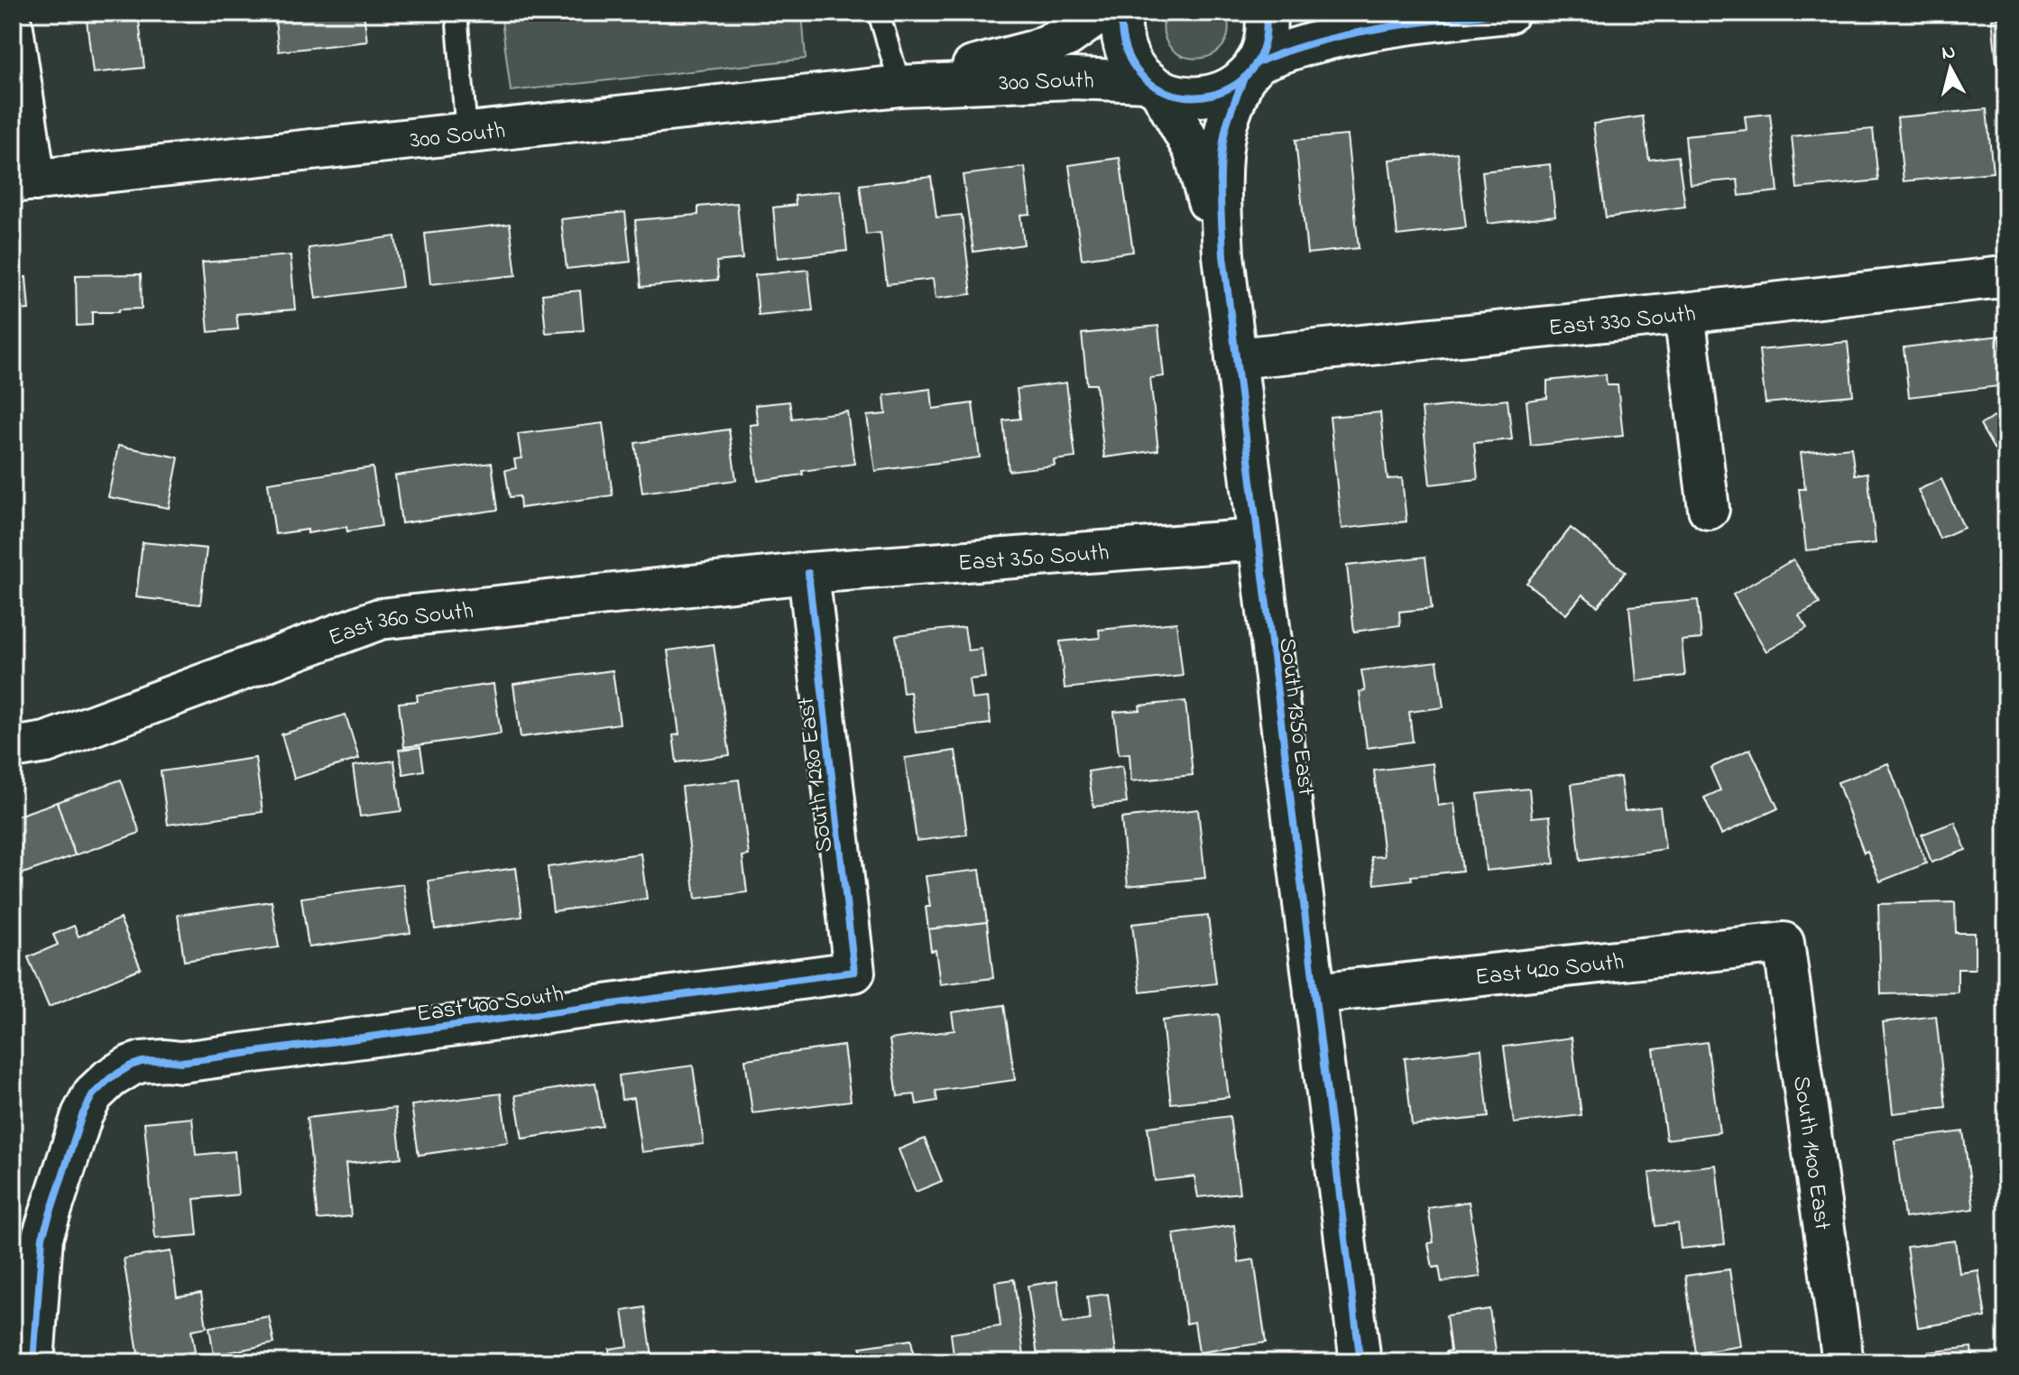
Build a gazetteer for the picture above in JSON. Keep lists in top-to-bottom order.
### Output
{
  "streets": {
    "street": [
      "300 South",
      "East 330 South",
      "East 350 South",
      "East 360 South",
      "South 1350 East",
      "South 1280 East",
      "East 420 South",
      "East 400 South",
      "South 1400 East"
    ]
  },
  "crossings": [
    ["300 South", "South 1350 East"],
    ["East 330 South", "South 1350 East"],
    ["East 350 South", "East 360 South"],
    ["East 350 South", "South 1350 East"],
    ["East 350 South", "South 1280 East"],
    ["East 360 South", "South 1280 East"],
    ["South 1350 East", "East 420 South"],
    ["South 1280 East", "East 400 South"],
    ["East 420 South", "South 1400 East"]
  ],
  "north": "top"
}
